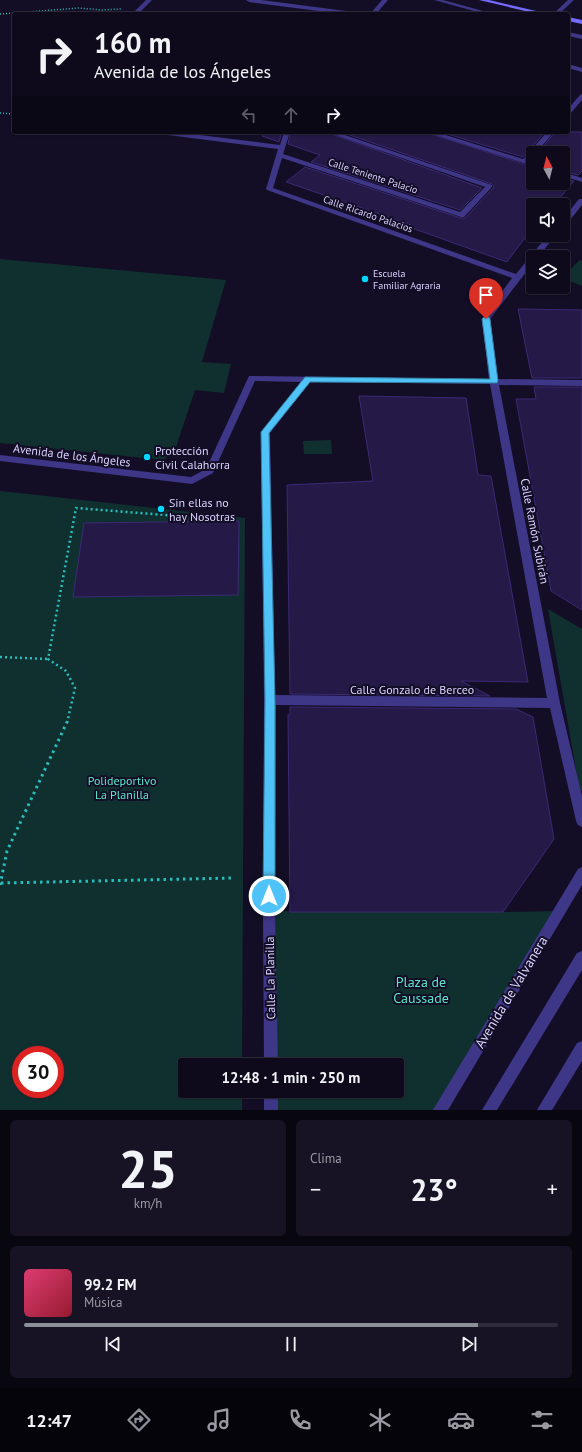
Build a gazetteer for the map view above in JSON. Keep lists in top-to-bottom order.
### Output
{
  "streets": {
    "street": [
      "Calle Teniente Palacio",
      "Calle Ricardo Palacios",
      "Avenida de los Ángeles",
      "Calle Ramón Subirán",
      "Calle Gonzalo de Berceo",
      "Calle La Planilla",
      "Avenida de Valvanera"
    ]
  },
  "crossings": [
    ["Calle Teniente Palacio", "Calle Ricardo Palacios"],
    ["Calle Ricardo Palacios", "Calle Ramón Subirán"],
    ["Avenida de los Ángeles", "Calle Ramón Subirán"],
    ["Avenida de los Ángeles", "Calle La Planilla"],
    ["Calle Ramón Subirán", "Calle Gonzalo de Berceo"],
    ["Calle Gonzalo de Berceo", "Calle La Planilla"]
  ],
  "parks": ["Polideportivo La Planilla", "Plaza de Caussade"],
  "places": ["Escuela Familiar Agraria", "Protección Civil Calahorra", "Sin ellas no hay Nosotras"],
  "north": "top",
  "page": {
    "turn": ["160 m", "Avenida de los Ángeles"],
    "limit": "30",
    "trip": "12:48 · 1 min · 250 m",
    "tile": [
      ["25", "km/h"],
      "Clima"
    ],
    "heat": ["−", "23°", "+"],
    "song": ["99.2 FM", "Música"],
    "tabs": "12:47"
  }
}
